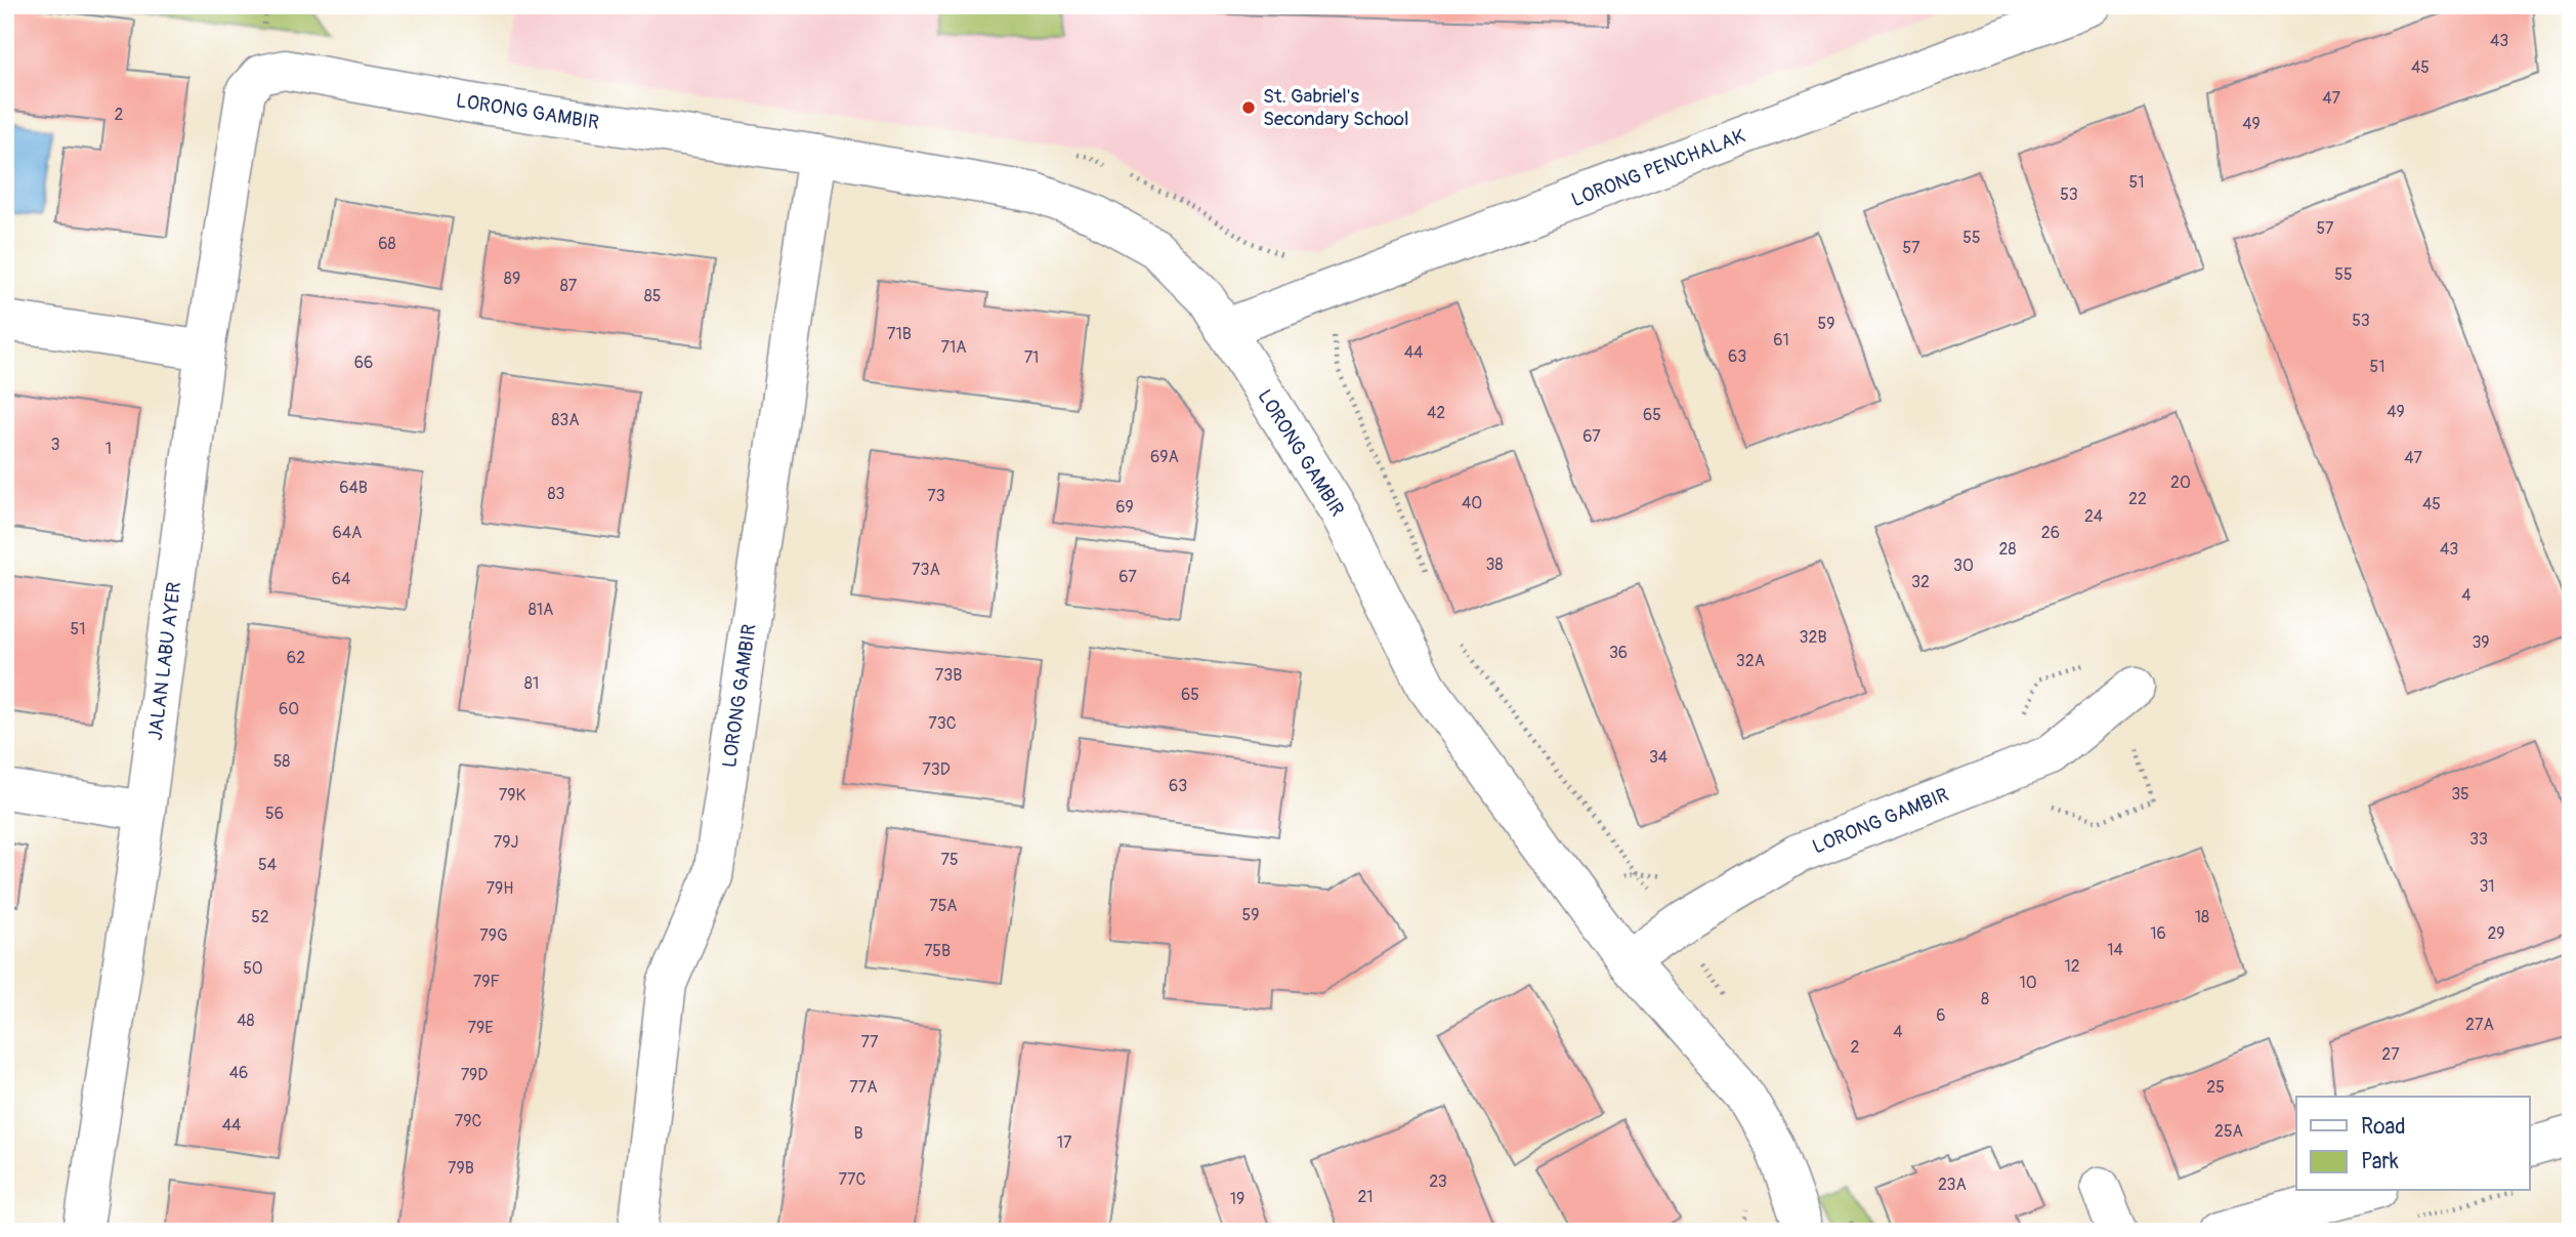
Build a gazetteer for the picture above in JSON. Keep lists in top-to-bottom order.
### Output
{
  "streets": {
    "street": ["LORONG GAMBIR", "LORONG PENCHALAK", "JALAN LABU AYER"]
  },
  "crossings": [
    ["LORONG GAMBIR", "LORONG PENCHALAK"],
    ["LORONG GAMBIR", "JALAN LABU AYER"]
  ],
  "places": ["St. Gabriel's Secondary School"],
  "house_numbers": [
    "43",
    "45",
    "47",
    "2",
    "49",
    "51",
    "53",
    "57",
    "55",
    "68",
    "57",
    "55",
    "89",
    "87",
    "85",
    "53",
    "59",
    "71B",
    "61",
    "71A",
    "44",
    "63",
    "71",
    "66",
    "51",
    "49",
    "42",
    "65",
    "83A",
    "67",
    "3",
    "1",
    "69A",
    "47",
    "20",
    "64B",
    "83",
    "73",
    "22",
    "40",
    "45",
    "69",
    "24",
    "64A",
    "26",
    "28",
    "43",
    "38",
    "30",
    "73A",
    "67",
    "64",
    "32",
    "4",
    "81A",
    "51",
    "32B",
    "39",
    "36",
    "62",
    "32A",
    "73B",
    "81",
    "65",
    "60",
    "73C",
    "34",
    "58",
    "73D",
    "63",
    "35",
    "79K",
    "56",
    "33",
    "79J",
    "75",
    "54",
    "31",
    "79H",
    "75A",
    "59",
    "52",
    "18",
    "16",
    "29",
    "79G",
    "14",
    "75B",
    "12",
    "50",
    "79F",
    "10",
    "8",
    "6",
    "48",
    "27A",
    "79E",
    "4",
    "77",
    "2",
    "27",
    "46",
    "79D",
    "77A",
    "25",
    "79C",
    "44",
    "25A",
    "B",
    "17",
    "79B",
    "77C",
    "23",
    "23A",
    "21",
    "19"
  ],
  "legend": ["Road", "Park"]
}
